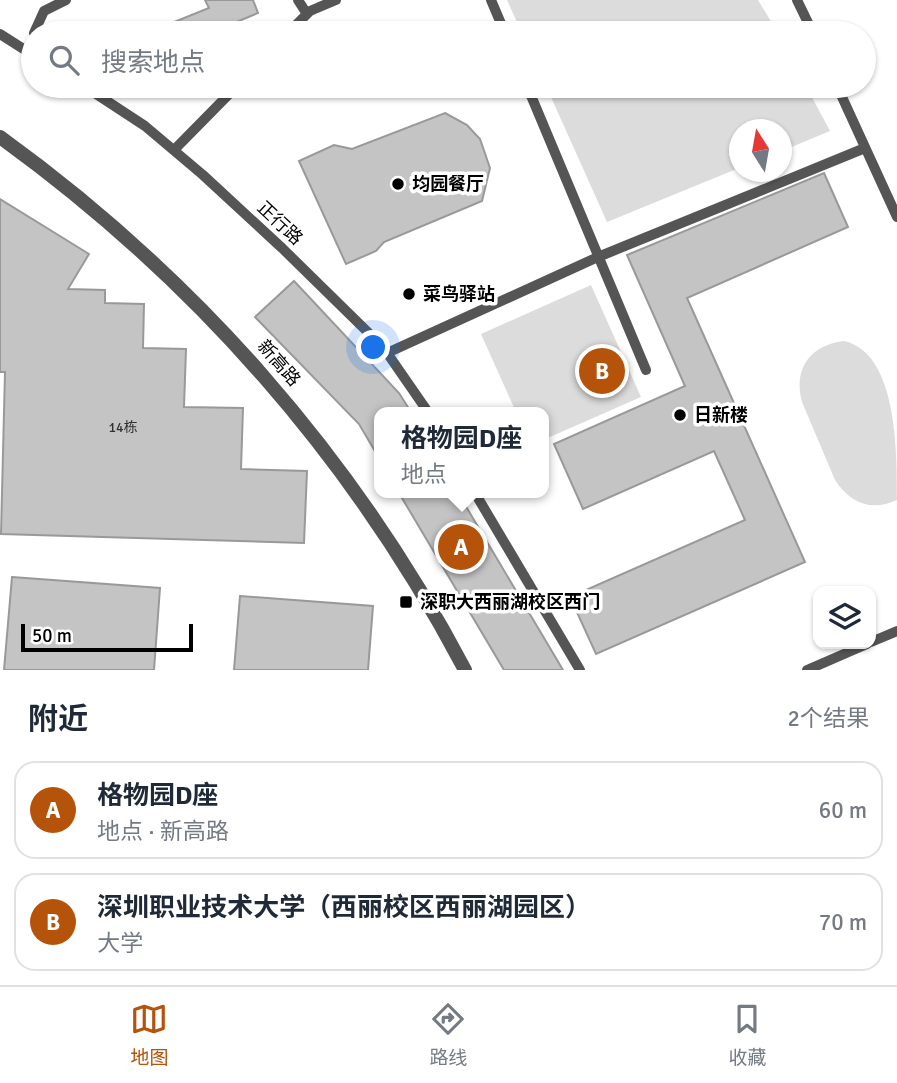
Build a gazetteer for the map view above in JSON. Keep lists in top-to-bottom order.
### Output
{
  "streets": {
    "street": ["新高路"],
    "lane": ["正行路"]
  },
  "places": {
    "other": ["均园餐厅", "菜鸟驿站", "日新楼"],
    "transit": ["深职大西丽湖校区西门"]
  },
  "house_numbers": ["14栋"],
  "scale_bar": "50 m",
  "north": "top",
  "page": {
    "search": "搜索地点",
    "pins": ["B", "A"],
    "popup": ["格物园D座", "地点"],
    "scale": "50 m",
    "heading": ["附近", "2个结果"],
    "list": [
      {
        "mark": "A",
        "name": "格物园D座",
        "note": "地点 · 新高路",
        "value": "60 m"
      },
      {
        "mark": "B",
        "name": "深圳职业技术大学（西丽校区西丽湖园区）",
        "note": "大学",
        "value": "70 m"
      }
    ],
    "nav": ["地图", "路线", "收藏"]
  }
}
